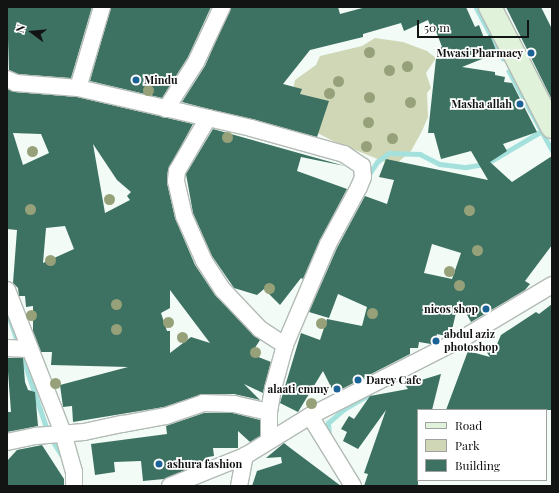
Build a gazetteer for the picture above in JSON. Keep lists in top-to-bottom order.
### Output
{
  "places": [
    "Mwasi Pharmacy",
    "Mindu",
    "Masha allah",
    "nicos shop",
    "abdul aziz photoshop",
    "Darey Cafe",
    "alaati emmy",
    "ashura fashion"
  ],
  "legend": ["Road", "Park", "Building"],
  "scale_bar": "50 m",
  "north": "left"
}
